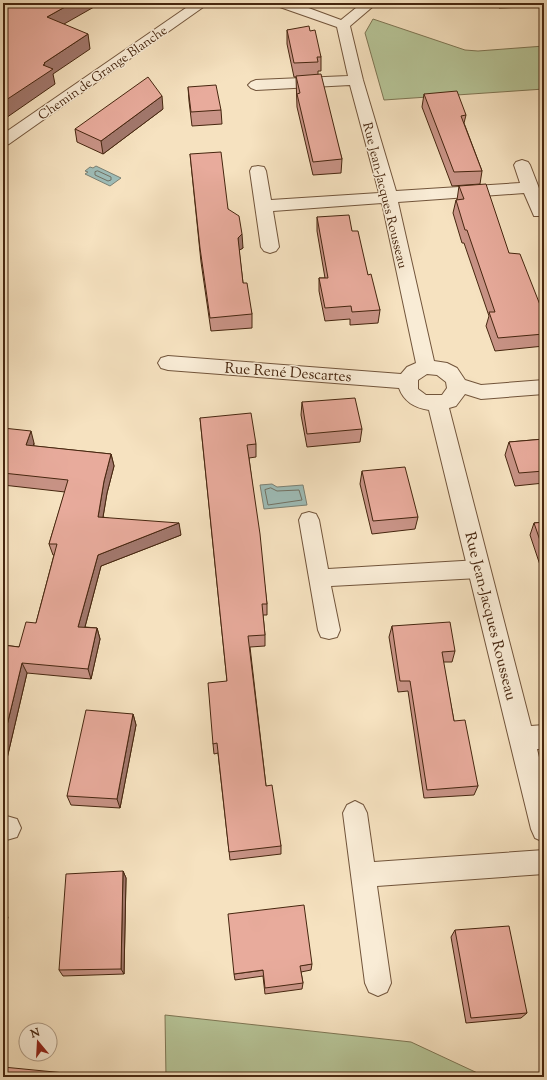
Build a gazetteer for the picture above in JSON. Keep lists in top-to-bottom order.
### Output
{
  "streets": {
    "street": ["Chemin de Grange Blanche", "Rue Jean-Jacques Rousseau", "Rue René Descartes"]
  },
  "crossings": [
    ["Rue Jean-Jacques Rousseau", "Rue René Descartes"]
  ],
  "north": "top"
}
